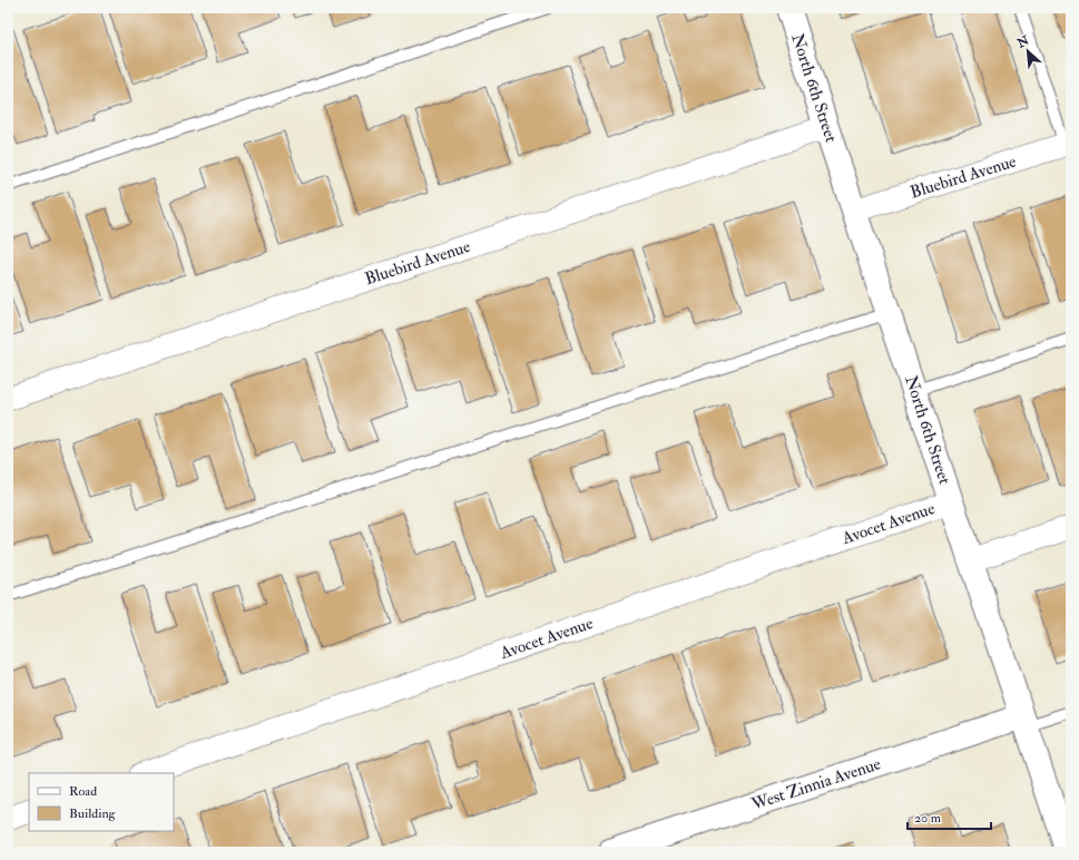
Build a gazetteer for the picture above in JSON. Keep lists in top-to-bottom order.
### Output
{
  "streets": {
    "street": [
      "North 6th Street",
      "Bluebird Avenue",
      "Avocet Avenue",
      "West Zinnia Avenue"
    ]
  },
  "crossings": [
    ["North 6th Street", "Bluebird Avenue"],
    ["North 6th Street", "Avocet Avenue"],
    ["North 6th Street", "West Zinnia Avenue"]
  ],
  "legend": ["Road", "Building"],
  "scale_bar": "20 m",
  "north": "top left"
}
